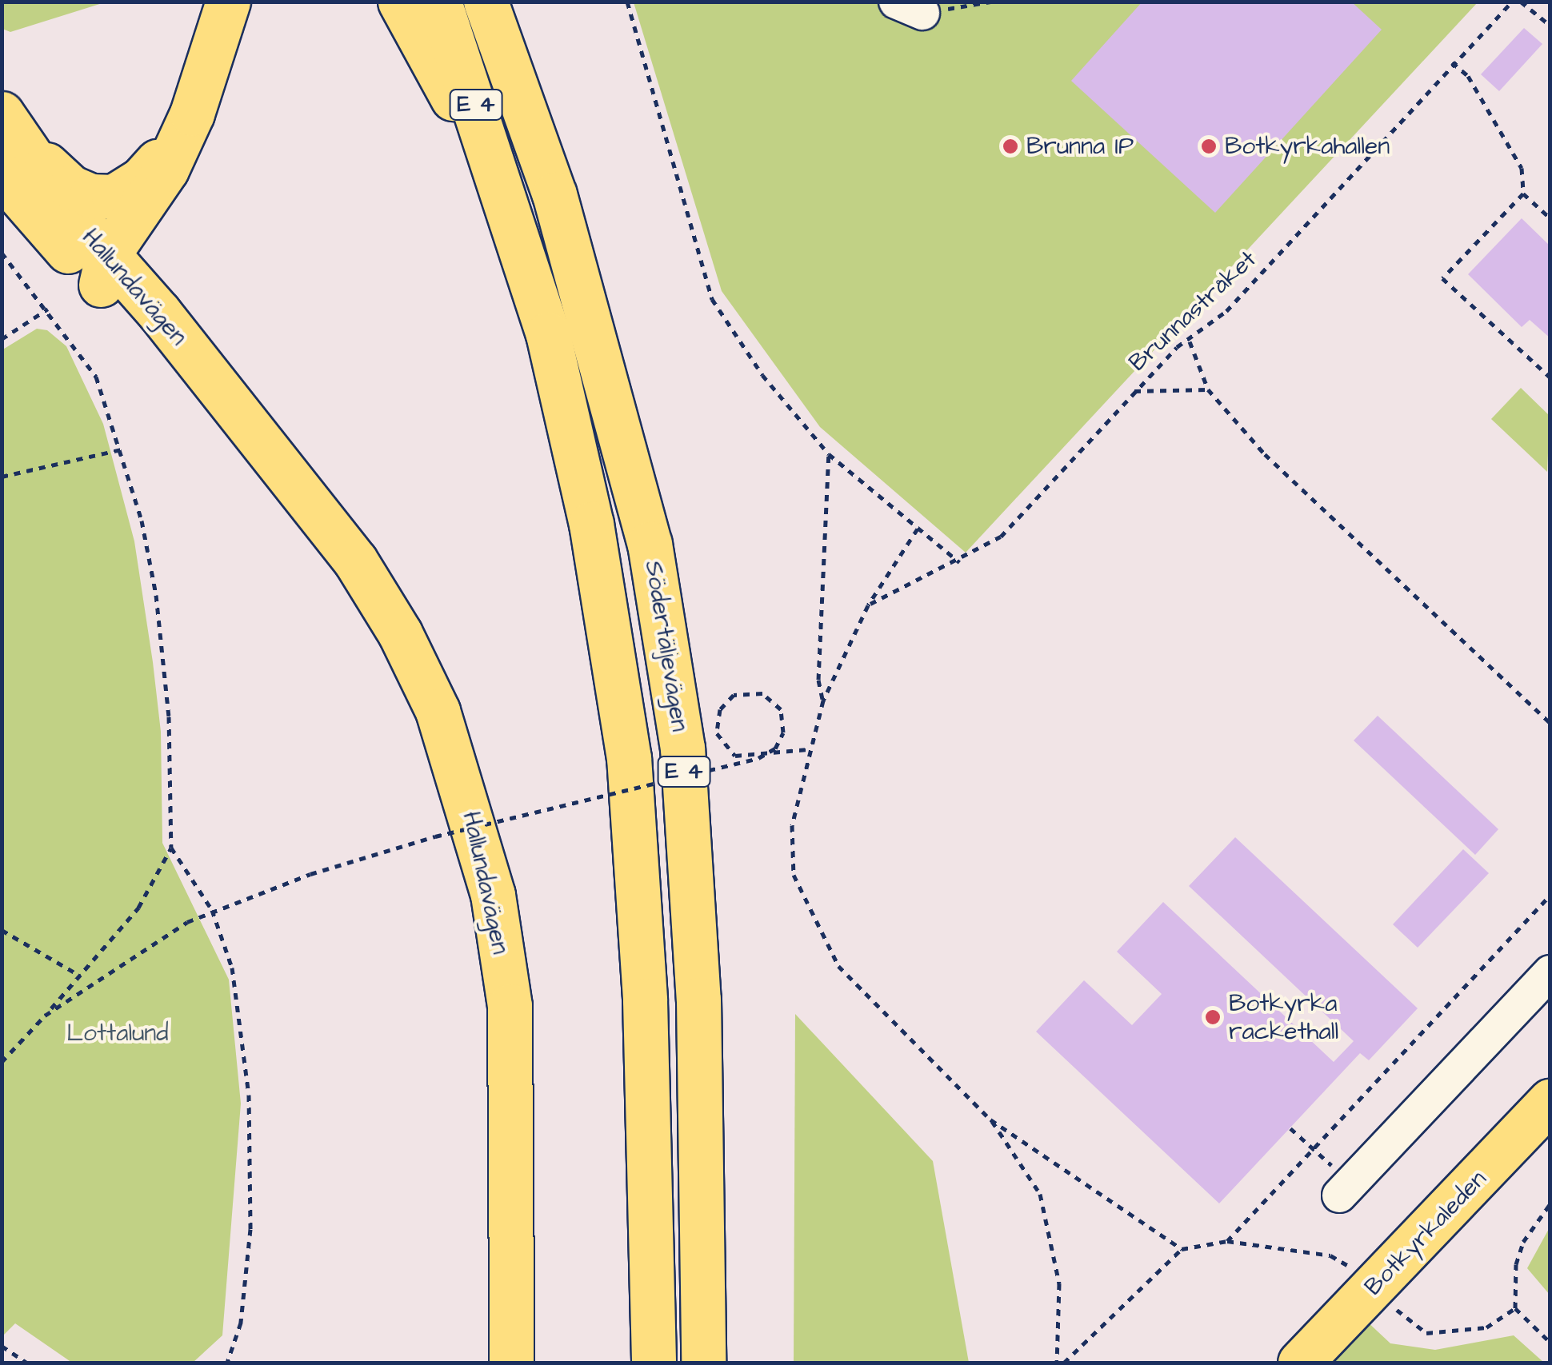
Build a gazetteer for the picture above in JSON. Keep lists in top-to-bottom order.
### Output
{
  "streets": {
    "main road": [
      "E 4",
      "Hallundavägen",
      "Södertäljevägen",
      "Botkyrkaleden"
    ],
    "path": ["Brunnastråket"]
  },
  "parks": ["Lottalund"],
  "places": ["Brunna IP", "Botkyrkahallen", "Botkyrka rackethall"]
}
